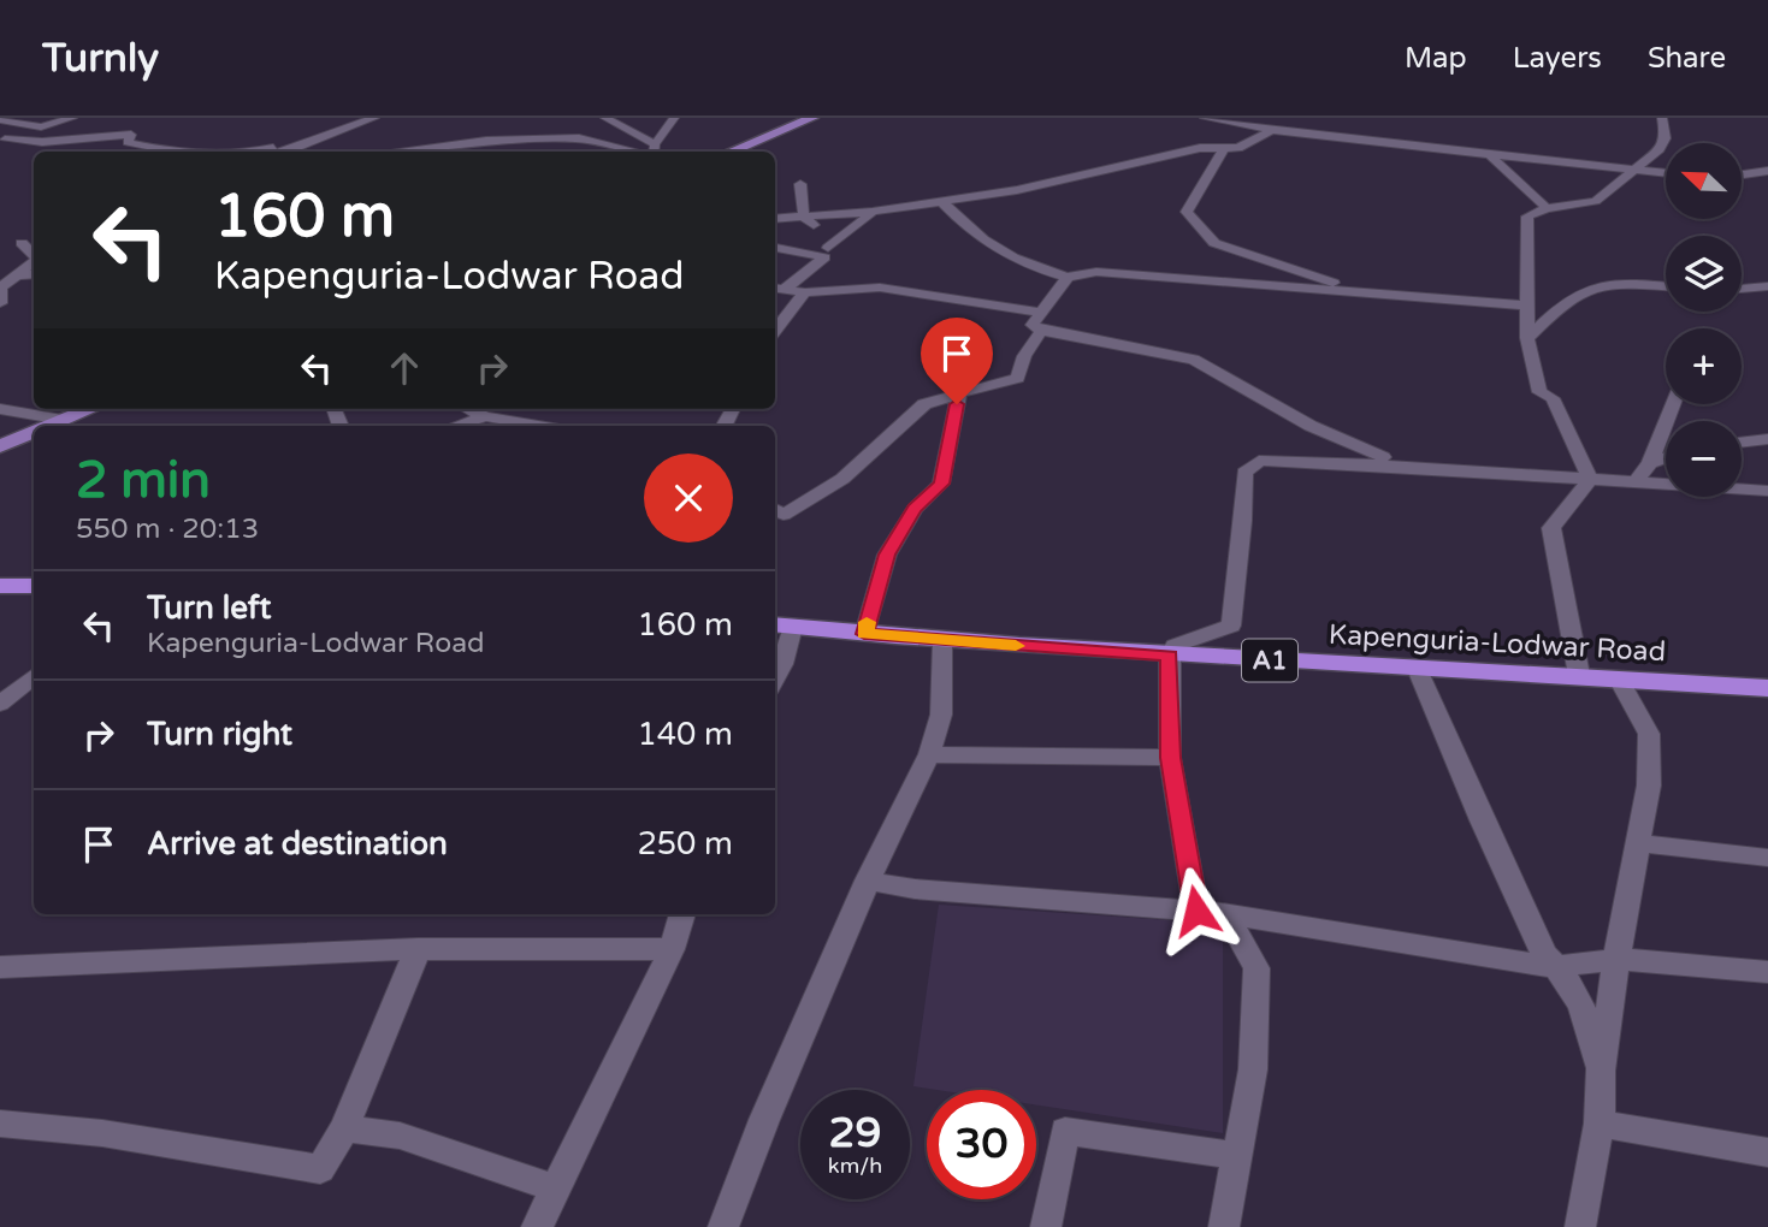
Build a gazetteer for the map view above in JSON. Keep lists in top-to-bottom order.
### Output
{
  "streets": {
    "highway": ["Kapenguria-Lodwar Road", "A1"]
  },
  "north": "top left",
  "page": {
    "header": "Turnly",
    "nav": ["Map", "Layers", "Share"],
    "map_buttons": ["+", "−"],
    "turn": ["160 m", "Kapenguria-Lodwar Road"],
    "heading": ["2 min", "550 m · 20:13"],
    "list": [
      {
        "name": "Turn left",
        "note": "Kapenguria-Lodwar Road",
        "value": "160 m"
      },
      {
        "name": "Turn right",
        "value": "140 m"
      },
      {
        "name": "Arrive at destination",
        "value": "250 m"
      }
    ],
    "speed": "29 km/h",
    "limit": "30"
  }
}
